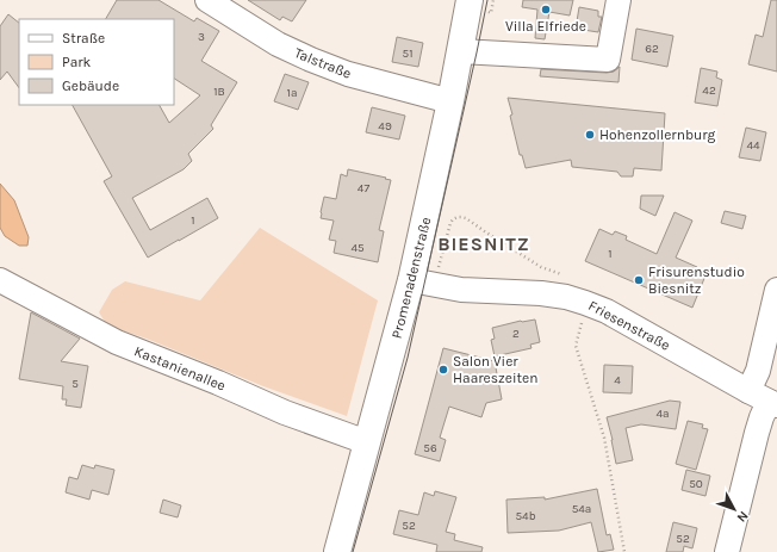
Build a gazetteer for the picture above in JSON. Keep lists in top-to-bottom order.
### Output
{
  "streets": {
    "main road": ["Promenadenstraße"],
    "street": ["Talstraße", "Friesenstraße", "Kastanienallee"]
  },
  "crossings": [
    ["Talstraße", "Promenadenstraße"],
    ["Promenadenstraße", "Friesenstraße"],
    ["Promenadenstraße", "Kastanienallee"]
  ],
  "districts": ["BIESNITZ"],
  "places": [
    "Villa Elfriede",
    "Hohenzollernburg",
    "Frisurenstudio Biesnitz",
    "Salon Vier Haareszeiten"
  ],
  "house_numbers": [
    "3",
    "62",
    "51",
    "42",
    "1B",
    "1a",
    "49",
    "44",
    "47",
    "1",
    "45",
    "1",
    "2",
    "4",
    "5",
    "4a",
    "56",
    "50",
    "54a",
    "54b",
    "52",
    "52"
  ],
  "legend": ["Straße", "Park", "Gebäude"],
  "north": "bottom right"
}
